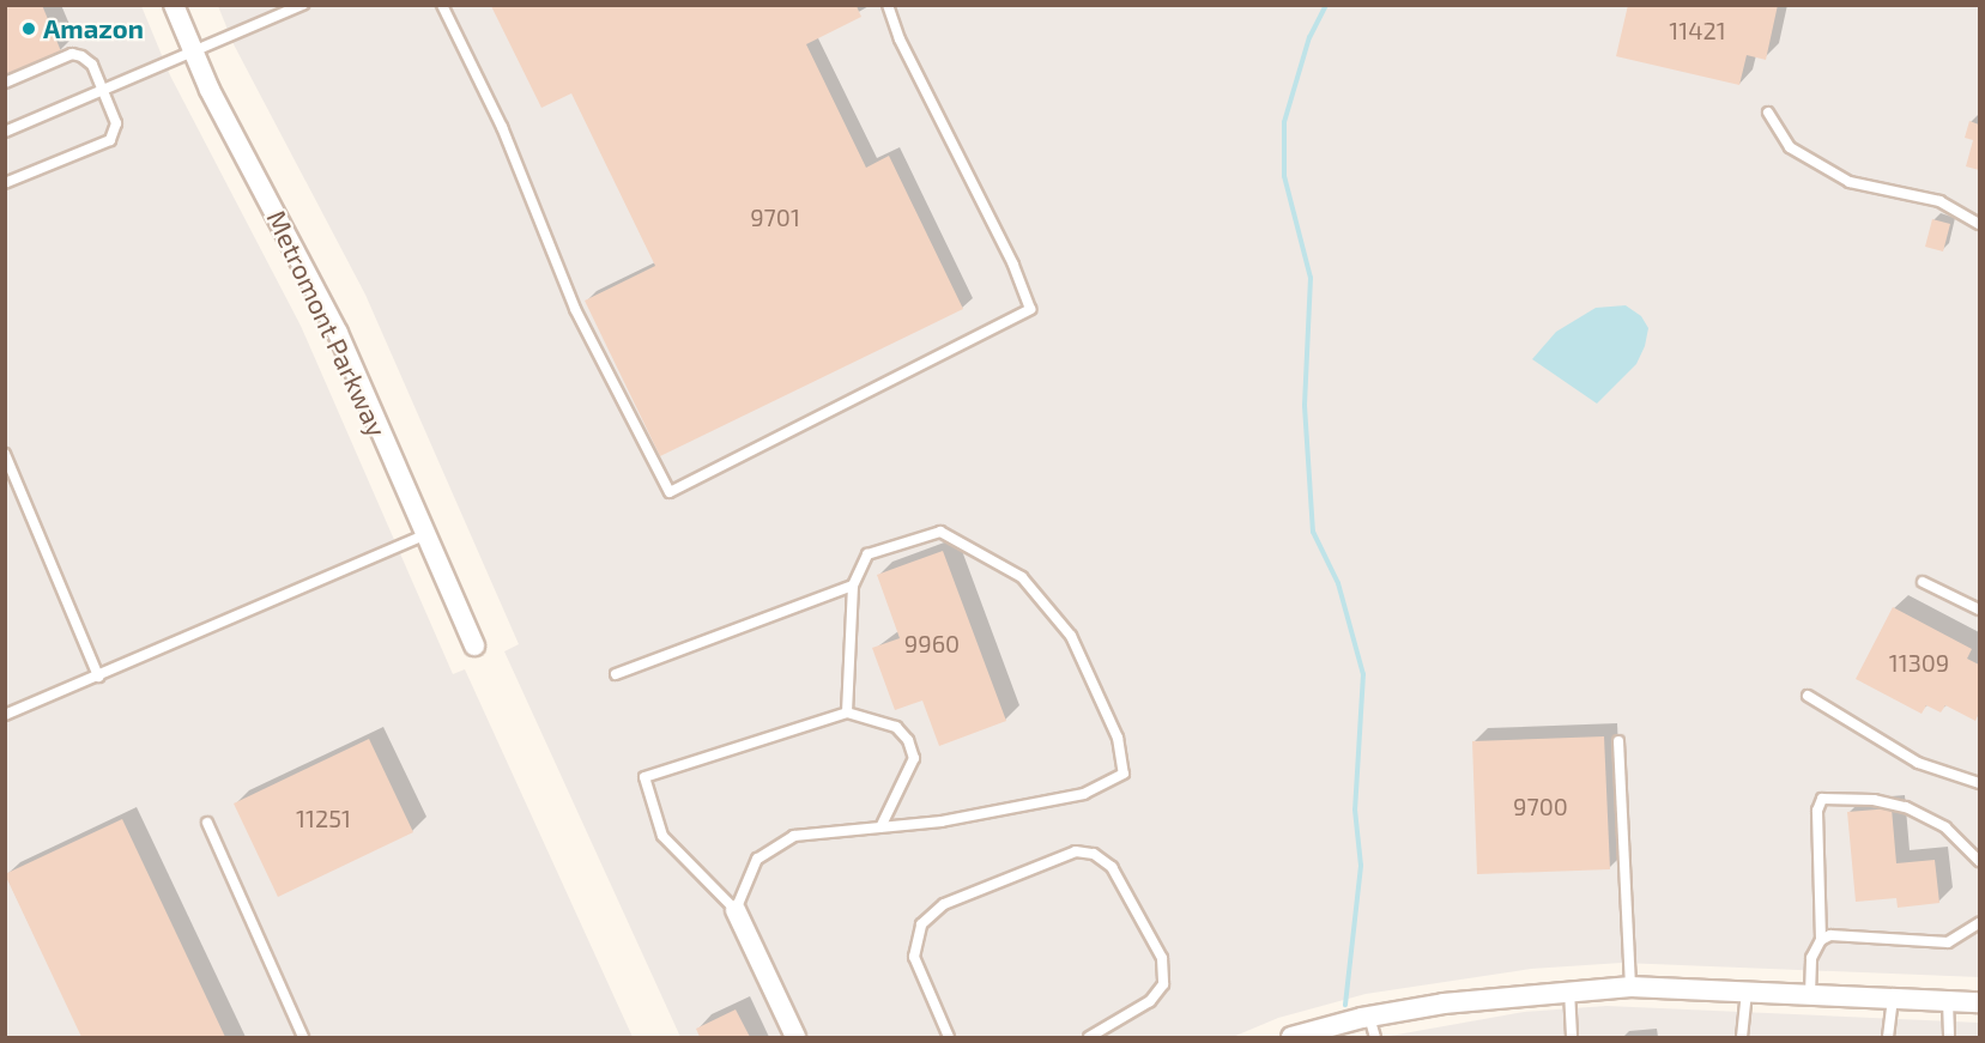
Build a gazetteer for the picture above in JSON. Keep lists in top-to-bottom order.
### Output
{
  "streets": {
    "street": ["Metromont Parkway"]
  },
  "places": ["Amazon"],
  "house_numbers": [
    "11421",
    "9701",
    "9960",
    "11309",
    "9700",
    "11251"
  ]
}
